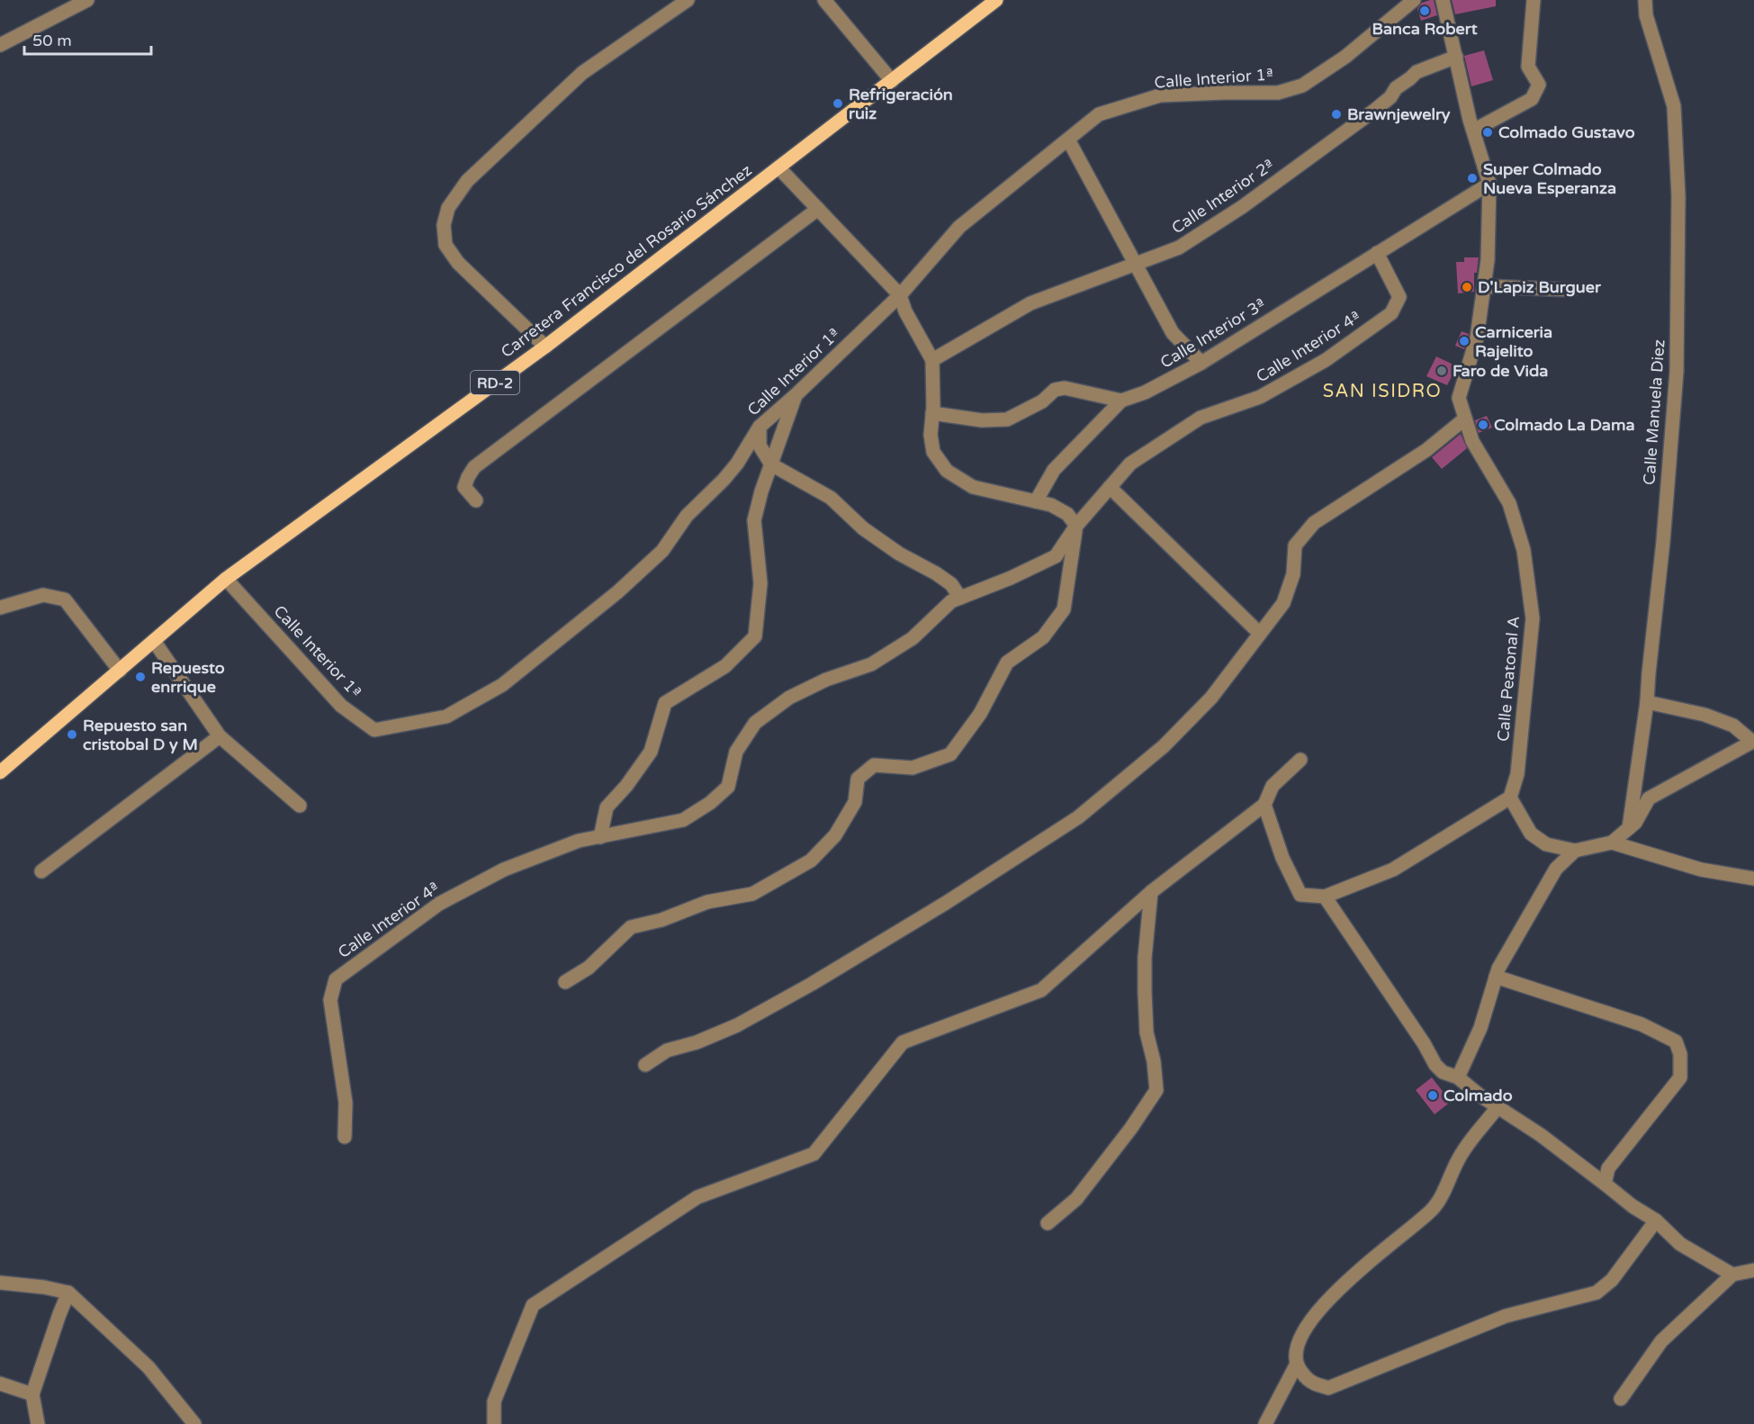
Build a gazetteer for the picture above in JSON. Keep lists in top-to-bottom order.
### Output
{
  "streets": {
    "main road": ["Carretera Francisco del Rosario Sánchez", "RD-2"],
    "street": [
      "Calle Interior 1ª",
      "Calle Interior 2ª",
      "Calle Interior 3ª",
      "Calle Interior 4ª",
      "Calle Manuela Diez",
      "Calle Peatonal A"
    ]
  },
  "crossings": [
    ["Calle Interior 1ª", "Carretera Francisco del Rosario Sánchez"],
    ["Calle Interior 2ª", "Calle Peatonal A"],
    ["Calle Interior 3ª", "Calle Interior 4ª"],
    ["Calle Interior 3ª", "Calle Peatonal A"]
  ],
  "districts": ["SAN ISIDRO"],
  "places": [
    "Banca Robert",
    "Refrigeración ruiz",
    "Brawnjewelry",
    "Colmado Gustavo",
    "Super Colmado Nueva Esperanza",
    "D'Lapiz Burguer",
    "Carniceria Rajelito",
    "Faro de Vida",
    "Colmado La Dama",
    "Repuesto enrrique",
    "Repuesto san cristobal D y M",
    "Colmado"
  ],
  "scale_bar": "50 m"
}
